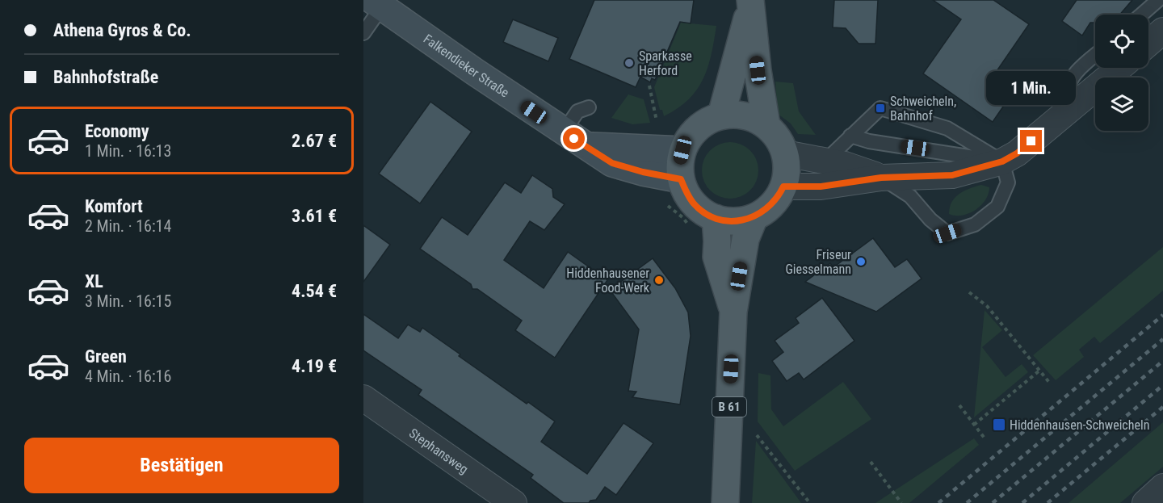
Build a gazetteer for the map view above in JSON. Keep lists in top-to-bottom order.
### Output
{
  "streets": {
    "main road": ["B 61"],
    "street": ["Falkendieker Straße", "Stephansweg"]
  },
  "crossings": [
    ["Falkendieker Straße", "B 61"]
  ],
  "places": {
    "other": ["Sparkasse Herford", "Friseur Giesselmann", "Hiddenhausener Food-Werk"],
    "transit": ["Schweicheln, Bahnhof", "Hiddenhausen-Schweicheln"]
  },
  "page": {
    "banner": ["Athena Gyros & Co.", "Bahnhofstraße"],
    "bubble": "1 Min.",
    "list": [
      {
        "name": "Economy",
        "note": "1 Min. · 16:13",
        "value": "2.67 €"
      },
      {
        "name": "Komfort",
        "note": "2 Min. · 16:14",
        "value": "3.61 €"
      },
      {
        "name": "XL",
        "note": "3 Min. · 16:15",
        "value": "4.54 €"
      },
      {
        "name": "Green",
        "note": "4 Min. · 16:16",
        "value": "4.19 €"
      }
    ],
    "buttons": "Bestätigen"
  }
}
